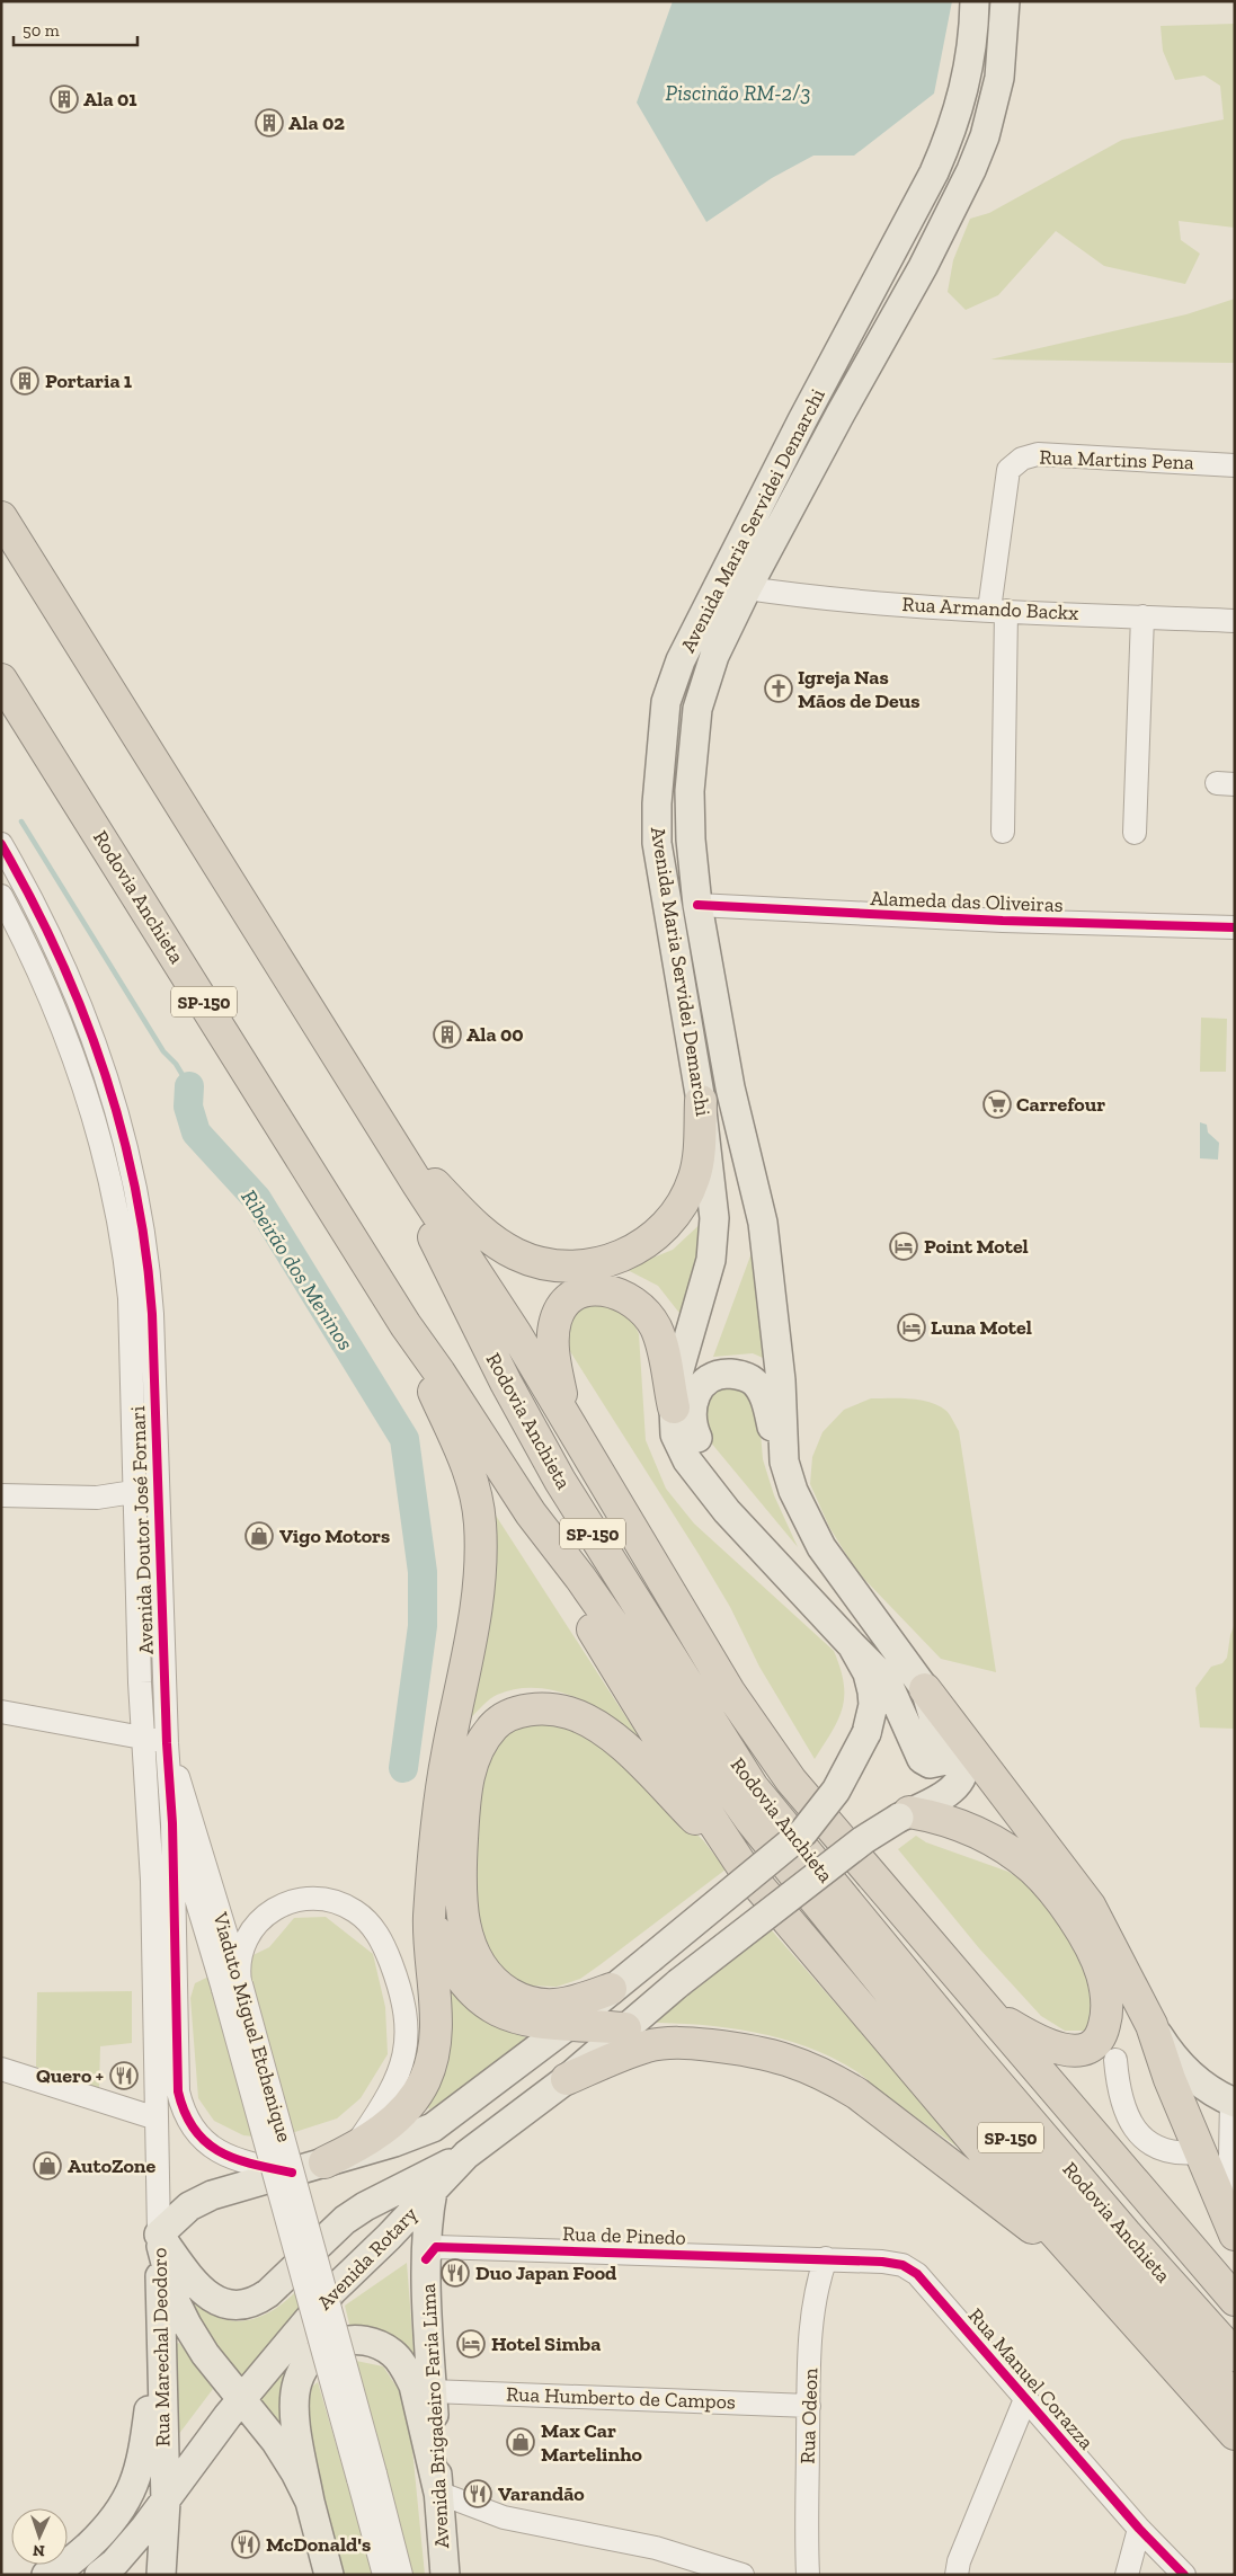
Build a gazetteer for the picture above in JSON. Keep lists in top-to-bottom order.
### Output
{
  "streets": {
    "highway": ["Rodovia Anchieta", "SP-150"],
    "main road": [
      "Avenida Maria Servidei Demarchi",
      "Avenida Rotary",
      "Rua Marechal Deodoro",
      "Avenida Brigadeiro Faria Lima"
    ],
    "street": [
      "Rua Martins Pena",
      "Rua Armando Backx",
      "Alameda das Oliveiras",
      "Avenida Doutor José Fornari",
      "Viaduto Miguel Etchenique",
      "Rua de Pinedo",
      "Rua Manuel Corazza",
      "Rua Humberto de Campos",
      "Rua Odeon"
    ]
  },
  "crossings": [
    ["Rua Martins Pena", "Rua Armando Backx"],
    ["Avenida Maria Servidei Demarchi", "Rua Armando Backx"],
    ["Avenida Maria Servidei Demarchi", "Alameda das Oliveiras"],
    ["Avenida Maria Servidei Demarchi", "Avenida Rotary"],
    ["Avenida Doutor José Fornari", "Viaduto Miguel Etchenique"],
    ["Avenida Doutor José Fornari", "Rua Marechal Deodoro"],
    ["Rua de Pinedo", "Rua Manuel Corazza"],
    ["Rua de Pinedo", "Avenida Brigadeiro Faria Lima"],
    ["Rua de Pinedo", "Rua Odeon"],
    ["Avenida Rotary", "Rua Marechal Deodoro"],
    ["Avenida Rotary", "Avenida Brigadeiro Faria Lima"],
    ["Rua Manuel Corazza", "Rua Odeon"],
    ["Rua Humberto de Campos", "Avenida Brigadeiro Faria Lima"],
    ["Rua Humberto de Campos", "Rua Odeon"]
  ],
  "water": ["Piscinão RM-2/3", "Ribeirão dos Meninos"],
  "places": {
    "building": [
      "Ala 01",
      "Ala 02",
      "Portaria 1",
      "Ala 00"
    ],
    "church": ["Igreja Nas Mãos de Deus"],
    "supermarket": ["Carrefour"],
    "hotel": ["Point Motel", "Luna Motel", "Hotel Simba"],
    "shop": ["Vigo Motors", "AutoZone", "Max Car Martelinho"],
    "restaurant": [
      "Quero +",
      "Duo Japan Food",
      "Varandão",
      "McDonald's"
    ]
  },
  "scale_bar": "50 m",
  "north": "bottom"
}
